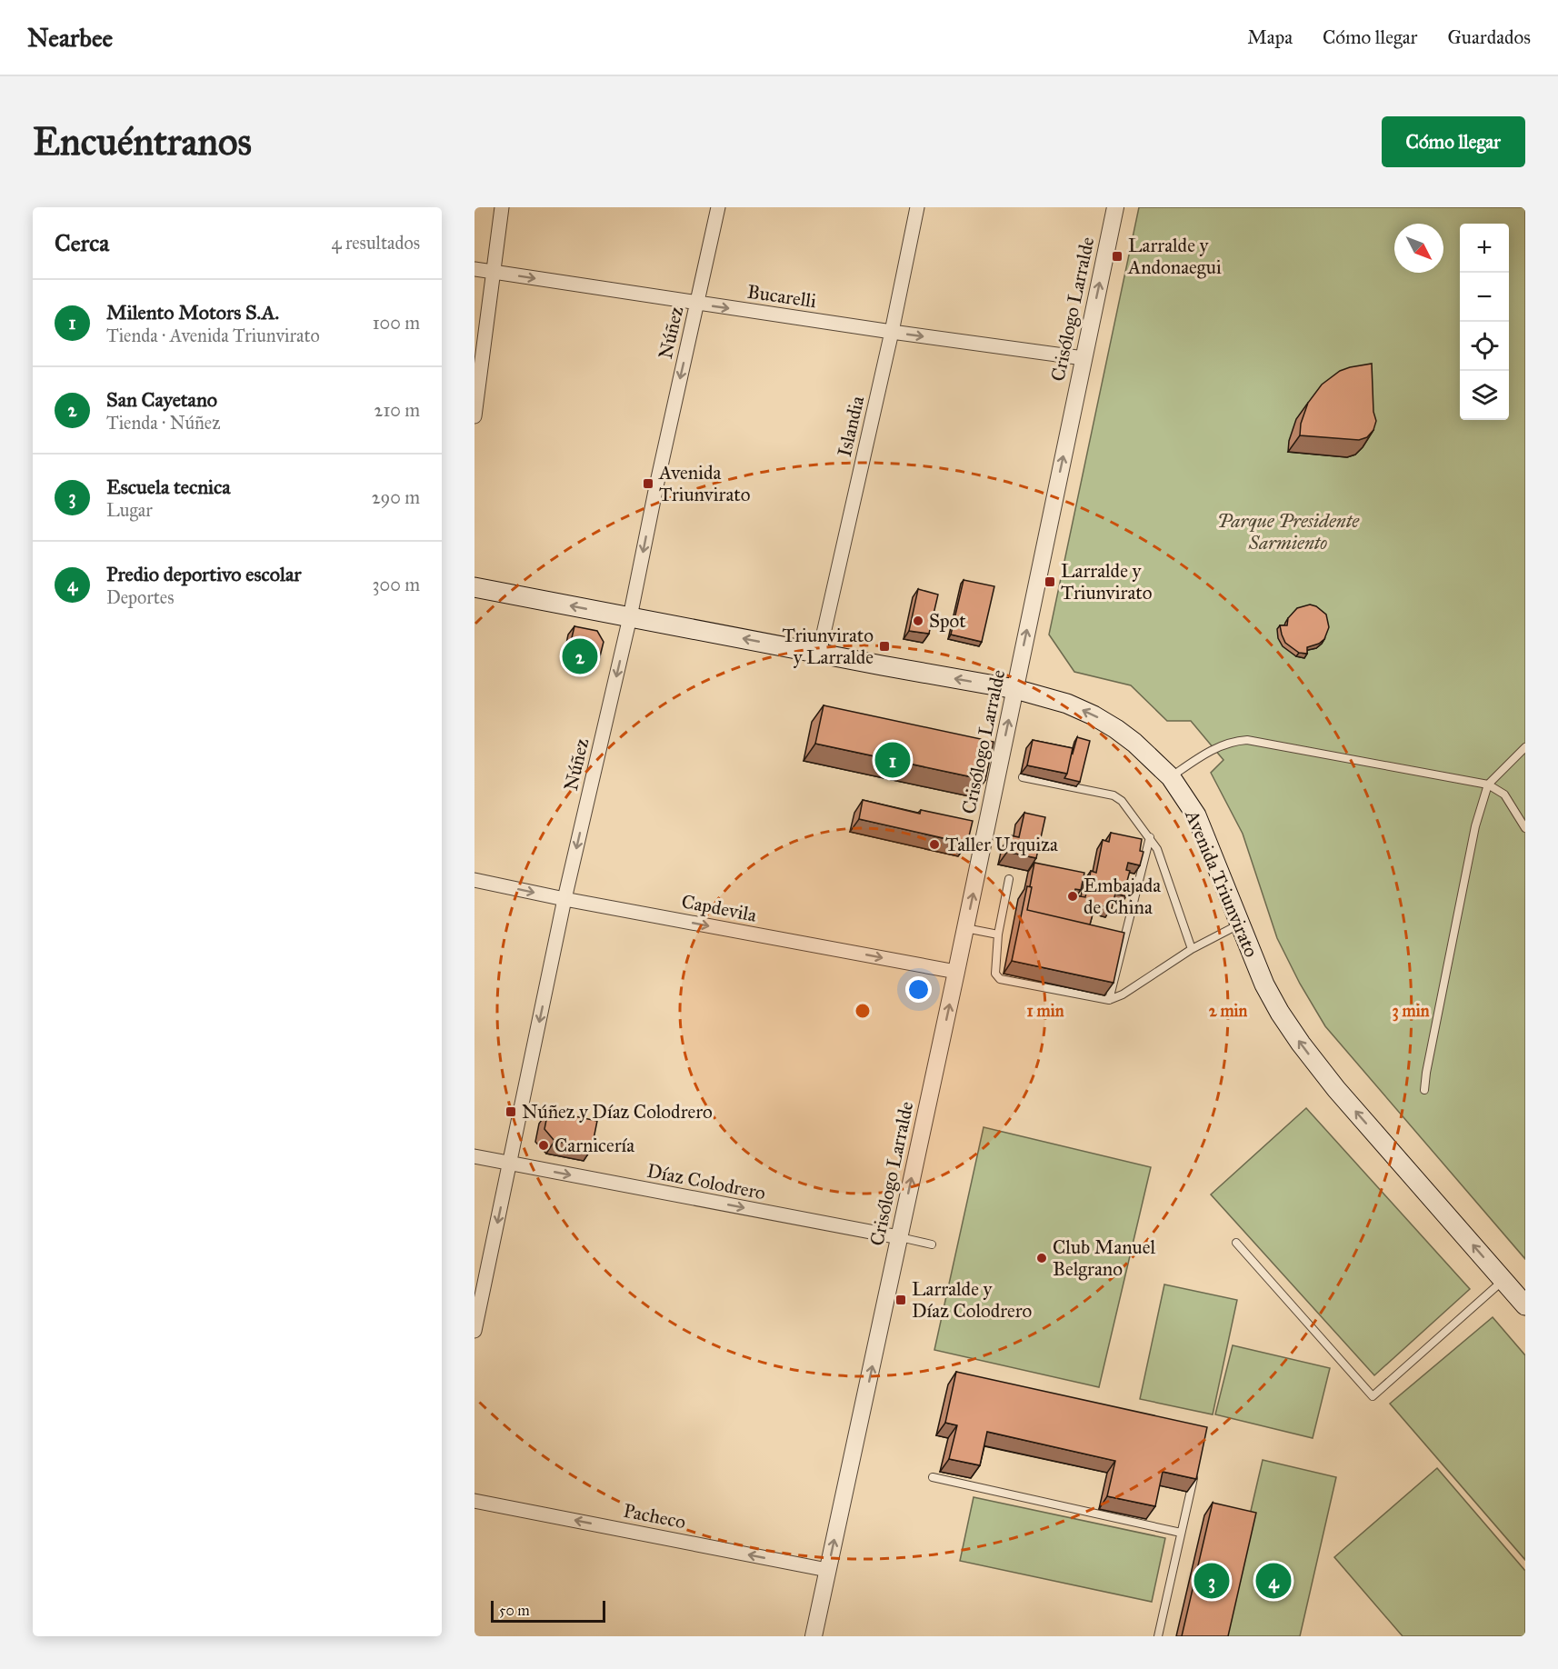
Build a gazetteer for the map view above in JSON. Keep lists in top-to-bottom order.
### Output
{
  "streets": {
    "main road": ["Avenida Triunvirato"],
    "street": [
      "Bucarelli",
      "Crisólogo Larralde",
      "Núñez",
      "Islandia",
      "Capdevila",
      "Díaz Colodrero",
      "Pacheco"
    ]
  },
  "crossings": [
    ["Bucarelli", "Crisólogo Larralde"],
    ["Bucarelli", "Núñez"],
    ["Bucarelli", "Islandia"],
    ["Crisólogo Larralde", "Avenida Triunvirato"],
    ["Crisólogo Larralde", "Capdevila"],
    ["Crisólogo Larralde", "Díaz Colodrero"],
    ["Crisólogo Larralde", "Pacheco"],
    ["Núñez", "Avenida Triunvirato"],
    ["Núñez", "Capdevila"],
    ["Núñez", "Díaz Colodrero"],
    ["Islandia", "Avenida Triunvirato"]
  ],
  "one_way": [
    "Bucarelli",
    "Crisólogo Larralde",
    "Núñez",
    "Avenida Triunvirato",
    "Capdevila",
    "Díaz Colodrero",
    "Pacheco"
  ],
  "parks": ["Parque Presidente Sarmiento"],
  "places": {
    "transit": [
      "Larralde y Andonaegui",
      "Avenida Triunvirato",
      "Larralde y Triunvirato",
      "Triunvirato y Larralde",
      "Núñez y Díaz Colodrero",
      "Larralde y Díaz Colodrero"
    ],
    "other": [
      "Spot",
      "Taller Urquiza",
      "Embajada de China",
      "Carnicería",
      "Club Manuel Belgrano"
    ]
  },
  "scale_bar": "50 m",
  "north": "bottom right",
  "page": {
    "header": "Nearbee",
    "nav": ["Mapa", "Cómo llegar", "Guardados"],
    "buttons": "Cómo llegar",
    "title": "Encuéntranos",
    "heading": ["Cerca", "4 resultados"],
    "map_buttons": ["+", "−"],
    "list": [
      {
        "mark": "1",
        "name": "Milento Motors S.A.",
        "note": "Tienda · Avenida Triunvirato",
        "value": "100 m"
      },
      {
        "mark": "2",
        "name": "San Cayetano",
        "note": "Tienda · Núñez",
        "value": "210 m"
      },
      {
        "mark": "3",
        "name": "Escuela tecnica",
        "note": "Lugar",
        "value": "290 m"
      },
      {
        "mark": "4",
        "name": "Predio deportivo escolar",
        "note": "Deportes",
        "value": "300 m"
      }
    ],
    "pins": [
      "2",
      "1",
      "3",
      "4"
    ],
    "scale": "50 m"
  },
  "rings": ["1 min", "2 min", "3 min"]
}
